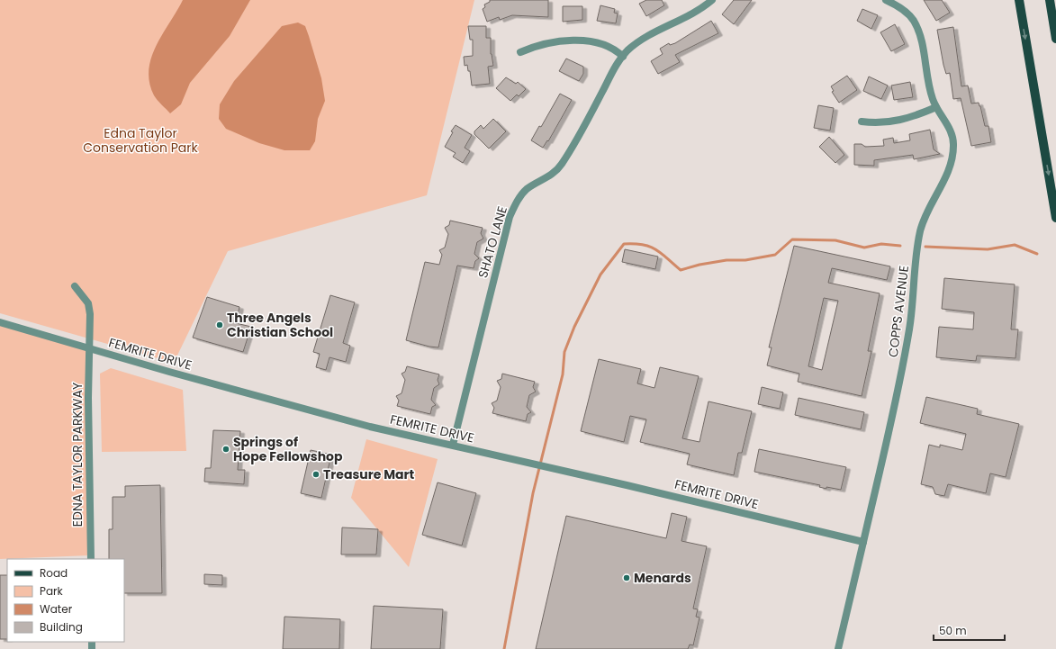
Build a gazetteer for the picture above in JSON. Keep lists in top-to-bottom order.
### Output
{
  "streets": {
    "street": [
      "SHATO LANE",
      "COPPS AVENUE",
      "FEMRITE DRIVE",
      "EDNA TAYLOR PARKWAY"
    ]
  },
  "crossings": [
    ["SHATO LANE", "FEMRITE DRIVE"],
    ["COPPS AVENUE", "FEMRITE DRIVE"],
    ["FEMRITE DRIVE", "EDNA TAYLOR PARKWAY"]
  ],
  "parks": ["Edna Taylor Conservation Park"],
  "places": [
    "Three Angels Christian School",
    "Springs of Hope Fellowshop",
    "Treasure Mart",
    "Menards"
  ],
  "legend": [
    "Road",
    "Park",
    "Water",
    "Building"
  ],
  "scale_bar": "50 m"
}
